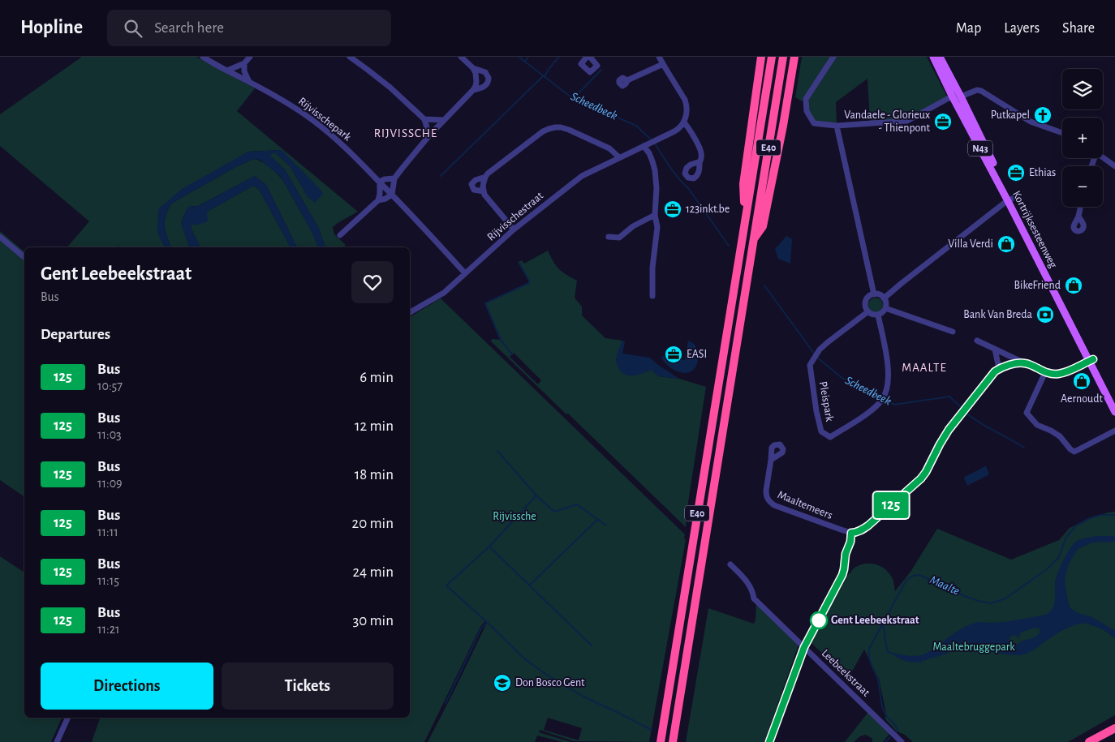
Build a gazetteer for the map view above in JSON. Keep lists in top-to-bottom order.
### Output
{
  "streets": {
    "highway": ["E40"],
    "main road": ["N43", "Kortrijksesteenweg"],
    "street": [
      "Rijvisschepark",
      "Rijvisschestraat",
      "Pleispark",
      "Maaltemeers",
      "Leebeekstraat"
    ]
  },
  "crossings": [
    ["Rijvisschepark", "Rijvisschestraat"]
  ],
  "districts": ["RIJVISSCHE", "MAALTE"],
  "water": ["Scheedbeek", "Maalte"],
  "parks": ["Rijvissche", "Maaltebruggepark"],
  "places": {
    "church": ["Putkapel"],
    "office": [
      "Vandaele - Glorieux - Thienpont",
      "Ethias",
      "123inkt.be",
      "EASI"
    ],
    "shop": ["Villa Verdi", "BikeFriend", "Aernoudt"],
    "bank": ["Bank Van Breda"],
    "other": ["Gent Leebeekstraat"],
    "school or university": ["Don Bosco Gent"]
  },
  "lines": ["bus line 125"],
  "page": {
    "header": "Hopline",
    "search": "Search here",
    "nav": ["Map", "Layers", "Share"],
    "on_map": "125",
    "map_buttons": ["+", "−"],
    "heading": [
      ["Gent Leebeekstraat", "Bus"],
      "Departures"
    ],
    "list": [
      {
        "mark": "125",
        "name": "Bus",
        "note": "10:57",
        "value": "6 min"
      },
      {
        "mark": "125",
        "name": "Bus",
        "note": "11:03",
        "value": "12 min"
      },
      {
        "mark": "125",
        "name": "Bus",
        "note": "11:09",
        "value": "18 min"
      },
      {
        "mark": "125",
        "name": "Bus",
        "note": "11:11",
        "value": "20 min"
      },
      {
        "mark": "125",
        "name": "Bus",
        "note": "11:15",
        "value": "24 min"
      },
      {
        "mark": "125",
        "name": "Bus",
        "note": "11:21",
        "value": "30 min"
      }
    ],
    "buttons": ["Directions", "Tickets"]
  }
}
